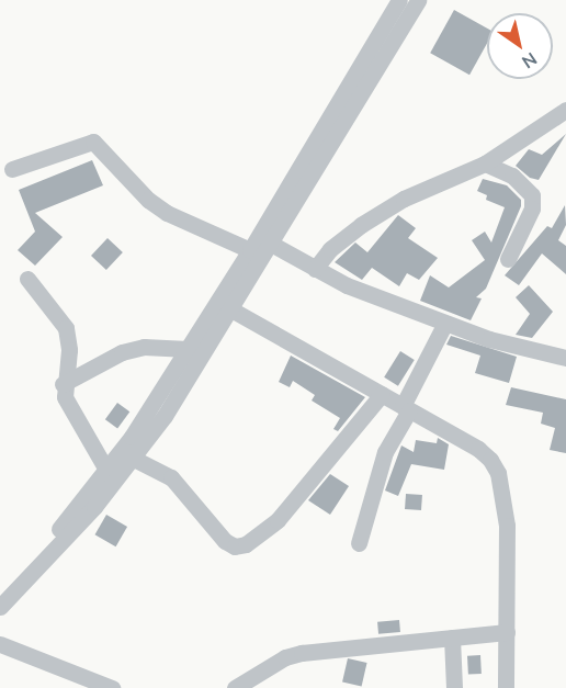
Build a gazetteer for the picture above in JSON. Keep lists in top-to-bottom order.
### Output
{
  "north": "bottom right"
}
